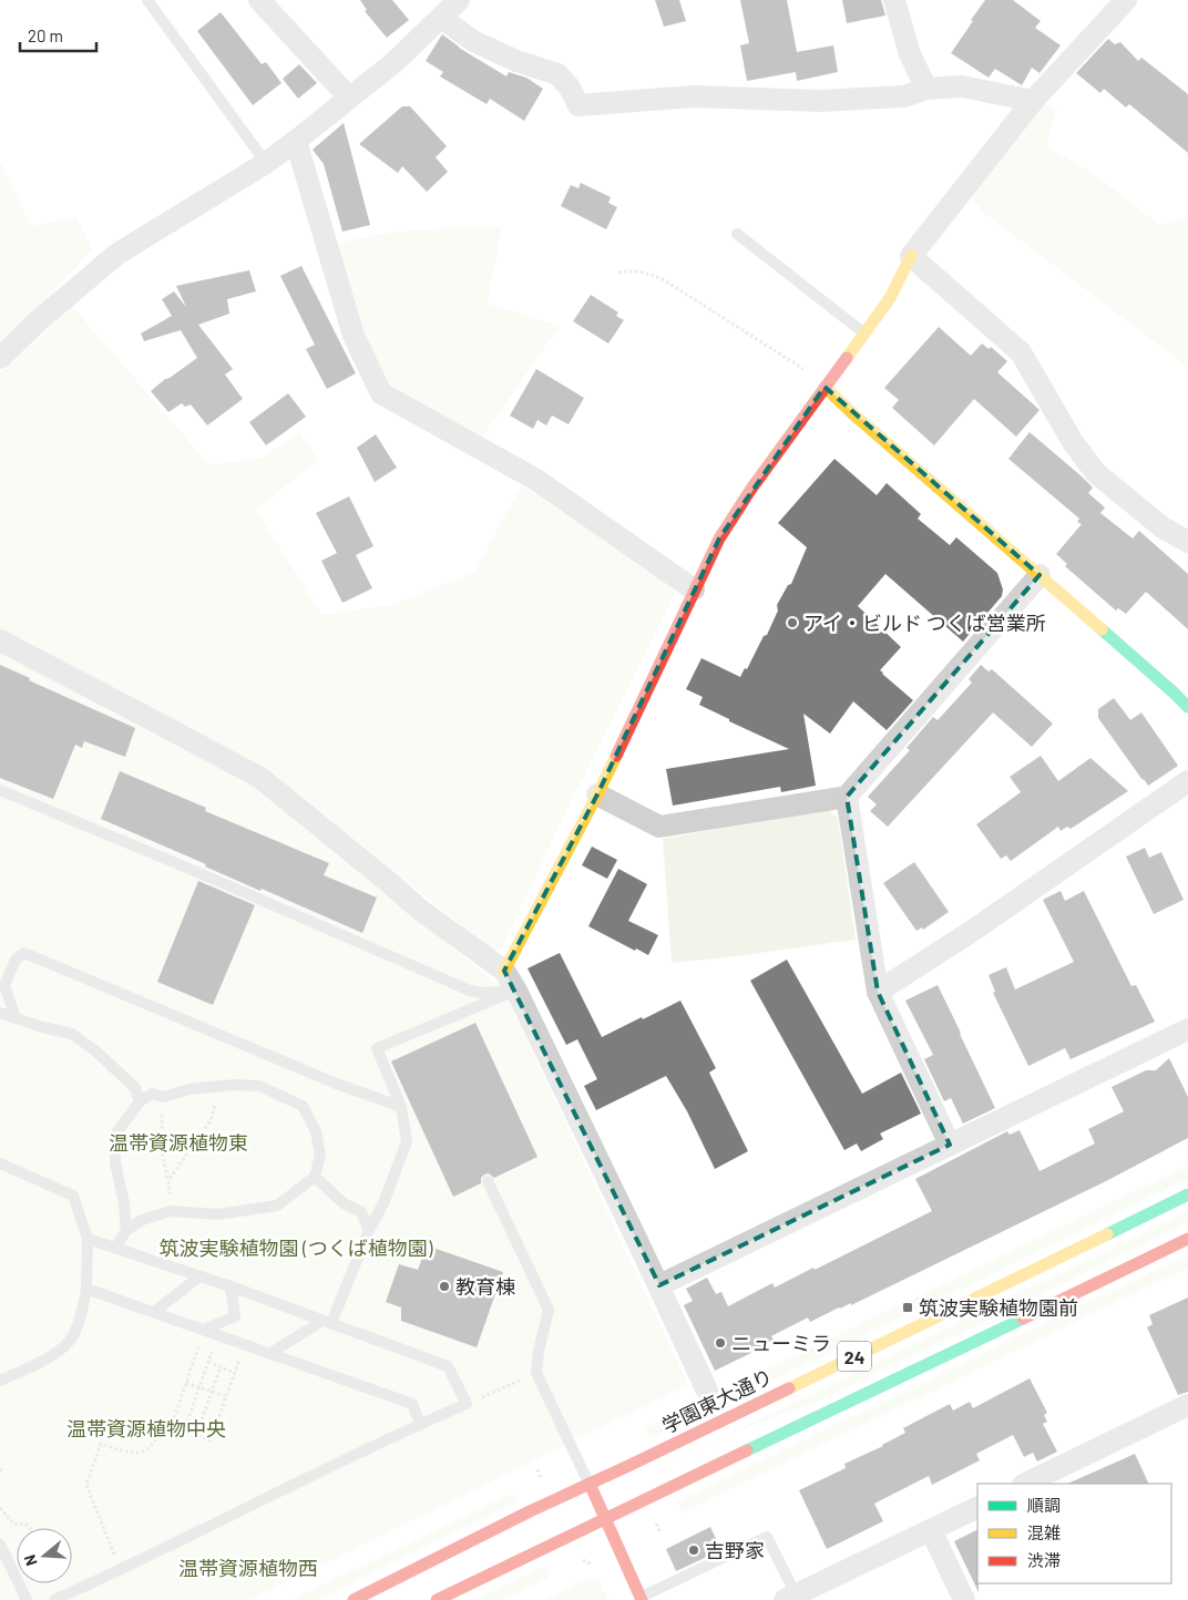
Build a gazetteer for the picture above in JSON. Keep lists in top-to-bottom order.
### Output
{
  "streets": {
    "main road": ["24", "学園東大通り"]
  },
  "parks": [
    "温帯資源植物東",
    "筑波実験植物園 (つくば植物園)",
    "温帯資源植物中央",
    "温帯資源植物西"
  ],
  "places": {
    "other": [
      "アイ・ビルド つくば営業所",
      "教育棟",
      "ニューミラ",
      "吉野家"
    ],
    "transit": ["筑波実験植物園前"]
  },
  "legend": ["順調", "混雑", "渋滞"],
  "scale_bar": "20 m",
  "north": "left"
}
